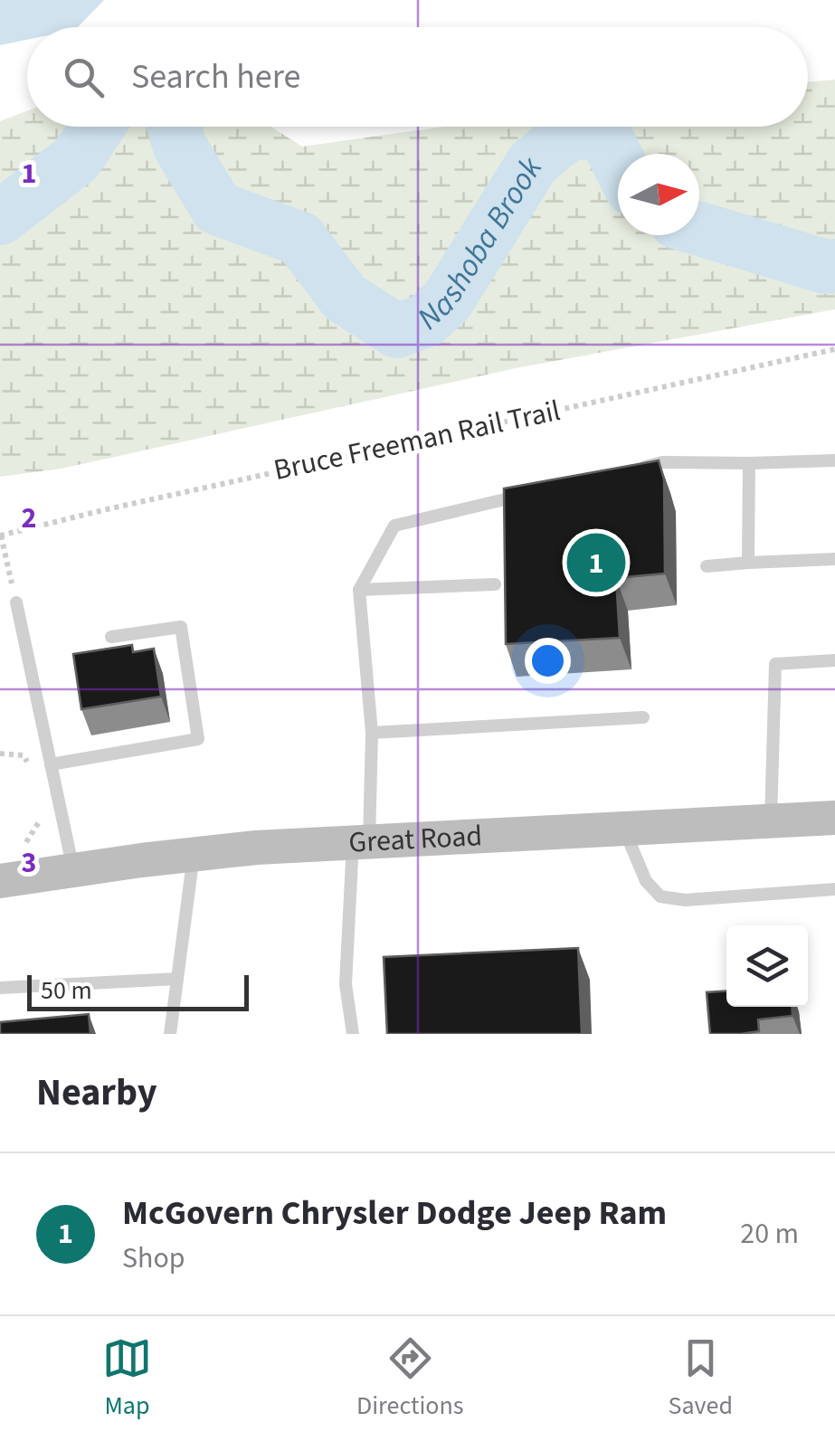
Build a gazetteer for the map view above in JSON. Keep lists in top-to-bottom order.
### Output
{
  "streets": {
    "main road": ["Great Road"],
    "path": ["Bruce Freeman Rail Trail"]
  },
  "water": ["Nashoba Brook"],
  "scale_bar": "50 m",
  "north": "right",
  "page": {
    "search": "Search here",
    "pins": "1",
    "scale": "50 m",
    "heading": "Nearby",
    "list": [
      {
        "mark": "1",
        "name": "McGovern Chrysler Dodge Jeep Ram",
        "note": "Shop",
        "value": "20 m"
      }
    ],
    "nav": ["Map", "Directions", "Saved"]
  },
  "grid": {
    "rows": ["1", "2", "3"]
  }
}
